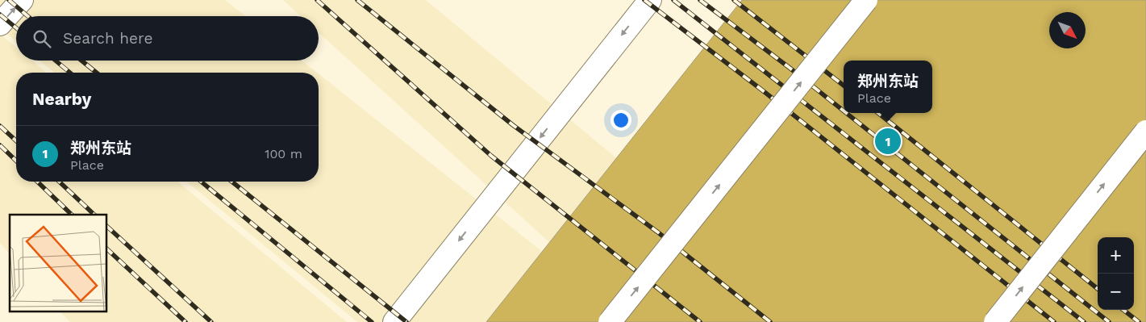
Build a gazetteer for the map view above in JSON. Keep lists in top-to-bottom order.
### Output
{
  "north": "bottom right",
  "page": {
    "search": "Search here",
    "popup": ["郑州东站", "Place"],
    "heading": "Nearby",
    "list": [
      {
        "mark": "1",
        "name": "郑州东站",
        "note": "Place",
        "value": "100 m"
      }
    ],
    "pins": "1",
    "map_buttons": ["+", "−"]
  }
}
